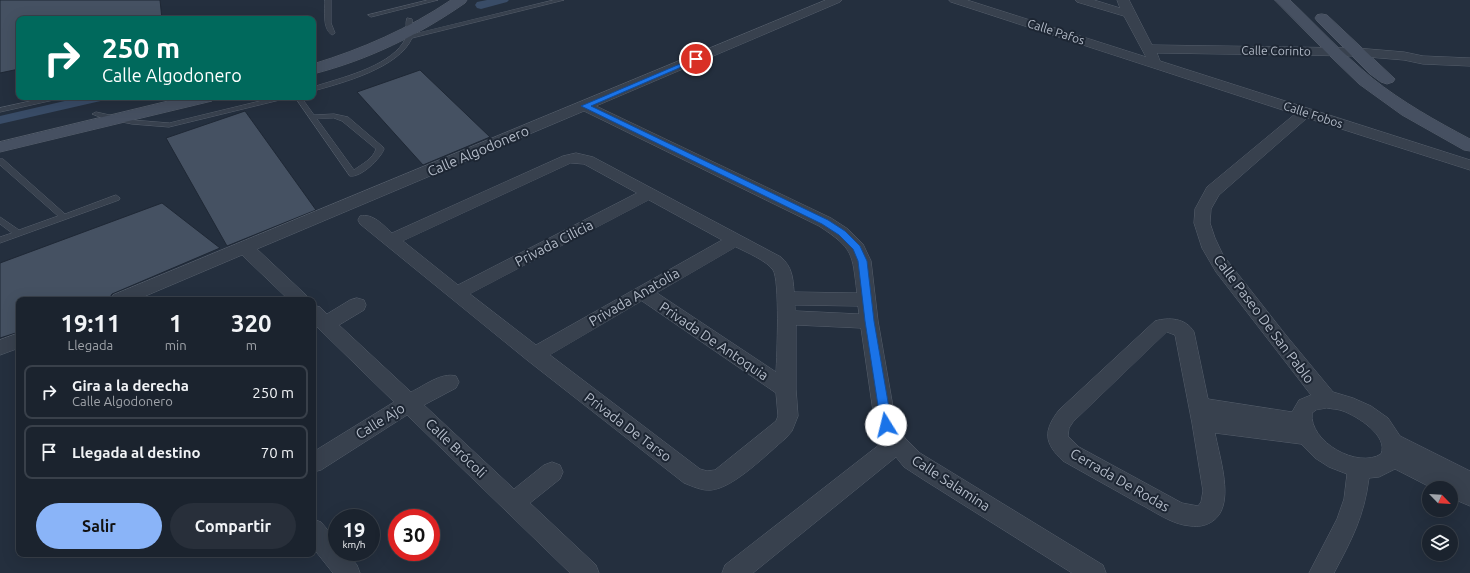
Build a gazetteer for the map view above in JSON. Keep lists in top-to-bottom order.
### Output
{
  "streets": {
    "street": [
      "Calle Pafos",
      "Calle Corinto",
      "Calle Fobos",
      "Calle Algodonero",
      "Privada Cilicia",
      "Privada Anatolia",
      "Calle Paseo De San Pablo",
      "Privada De Antoquia",
      "Calle Ajo",
      "Privada De Tarso",
      "Calle Brócoli",
      "Cerrada De Rodas",
      "Calle Salamina"
    ]
  },
  "crossings": [
    ["Calle Pafos", "Calle Fobos"],
    ["Calle Fobos", "Calle Paseo De San Pablo"],
    ["Calle Algodonero", "Calle Salamina"],
    ["Privada Cilicia", "Privada De Tarso"],
    ["Privada Anatolia", "Privada De Antoquia"],
    ["Privada Anatolia", "Privada De Tarso"],
    ["Privada De Antoquia", "Privada De Tarso"],
    ["Calle Ajo", "Calle Brócoli"]
  ],
  "north": "bottom right",
  "page": {
    "turn": ["250 m", "Calle Algodonero"],
    "eta": [
      "19:11",
      "Llegada",
      "1",
      "min",
      "320",
      "m"
    ],
    "list": [
      {
        "name": "Gira a la derecha",
        "note": "Calle Algodonero",
        "value": "250 m"
      },
      {
        "name": "Llegada al destino",
        "value": "70 m"
      }
    ],
    "buttons": ["Salir", "Compartir"],
    "speed": "19 km/h",
    "limit": "30"
  }
}
